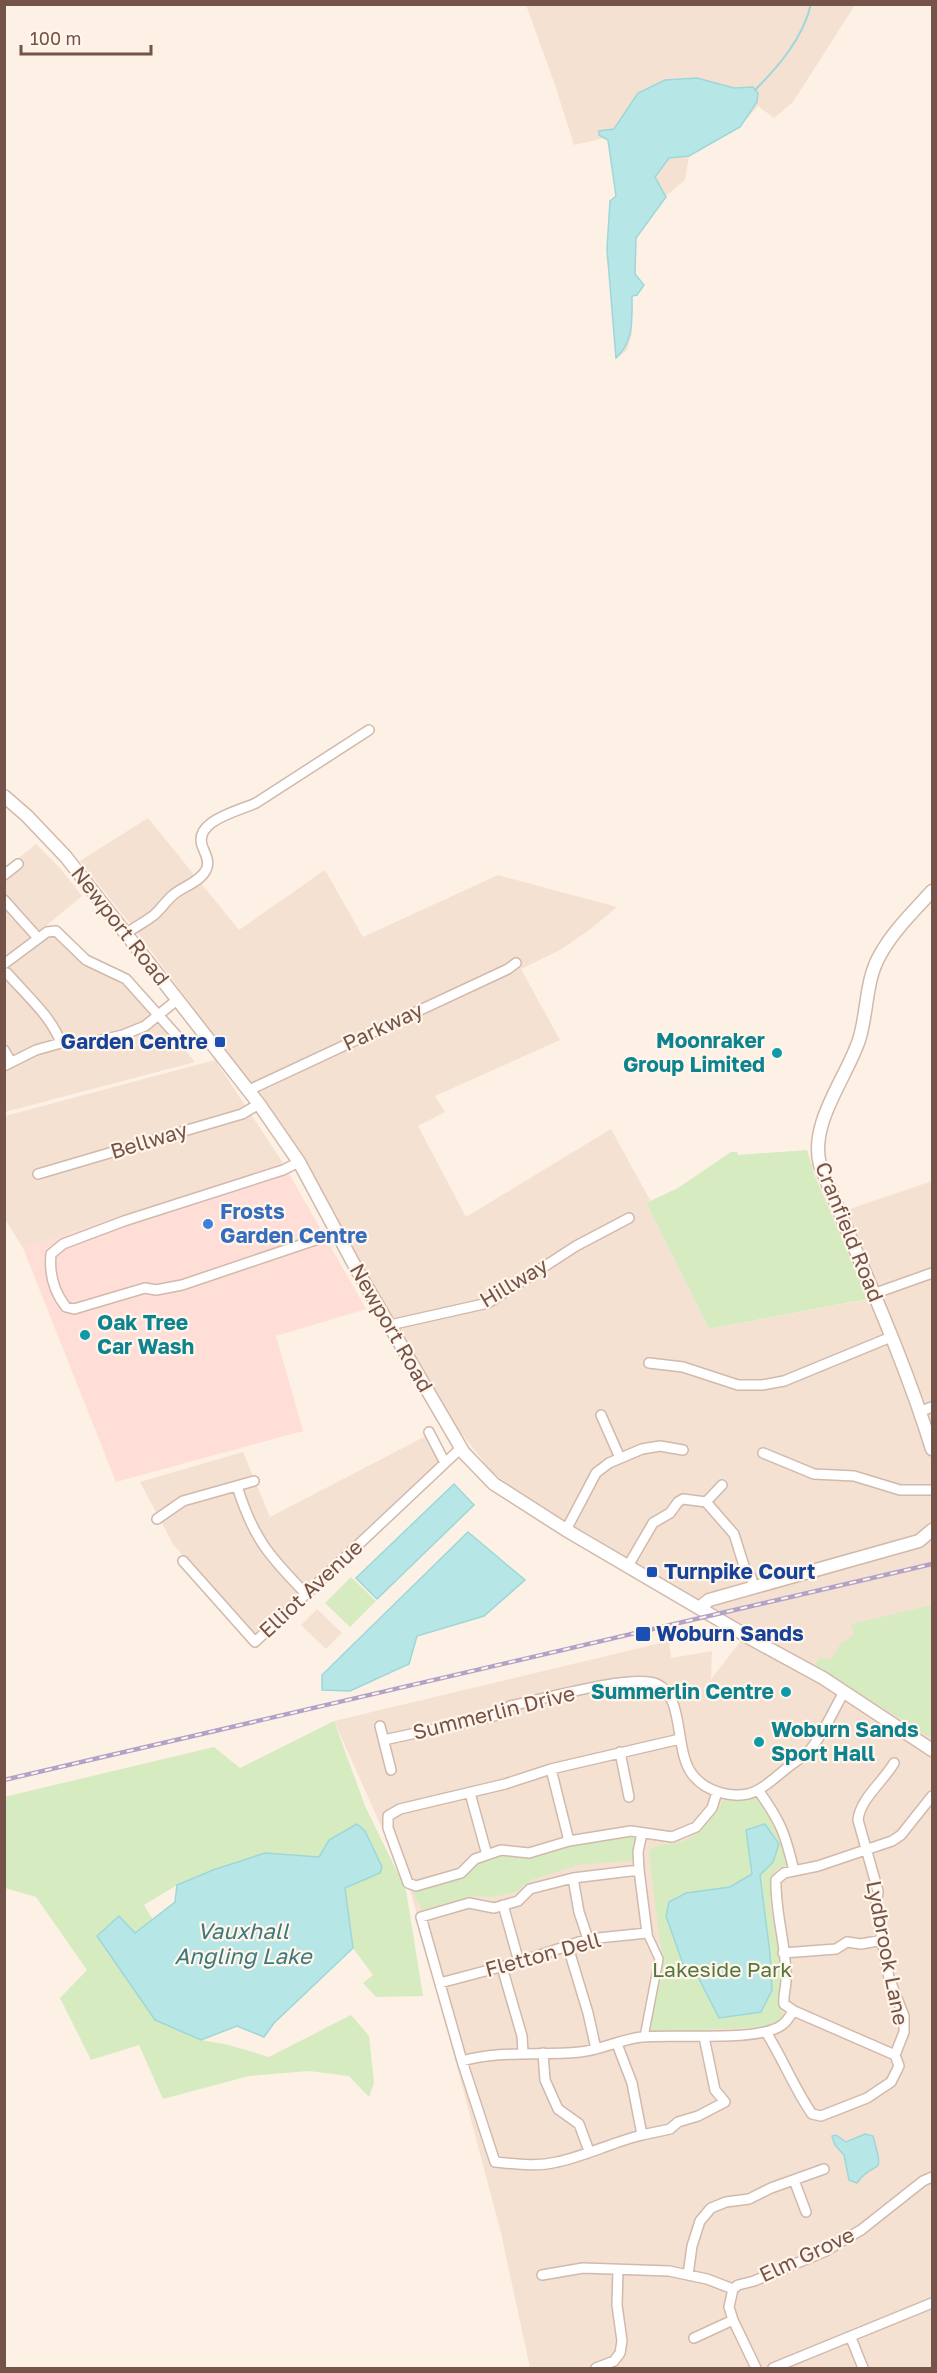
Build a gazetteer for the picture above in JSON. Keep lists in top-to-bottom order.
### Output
{
  "streets": {
    "street": [
      "Newport Road",
      "Parkway",
      "Bellway",
      "Cranfield Road",
      "Hillway",
      "Elliot Avenue",
      "Summerlin Drive",
      "Lydbrook Lane",
      "Fletton Dell",
      "Elm Grove"
    ]
  },
  "crossings": [
    ["Newport Road", "Parkway"],
    ["Newport Road", "Bellway"],
    ["Newport Road", "Hillway"],
    ["Newport Road", "Elliot Avenue"]
  ],
  "water": ["Vauxhall Angling Lake"],
  "parks": ["Lakeside Park"],
  "places": {
    "transit": ["Garden Centre", "Turnpike Court", "Woburn Sands"],
    "other": [
      "Moonraker Group Limited",
      "Frosts Garden Centre",
      "Oak Tree Car Wash",
      "Summerlin Centre",
      "Woburn Sands Sport Hall"
    ]
  },
  "scale_bar": "100 m"
}
